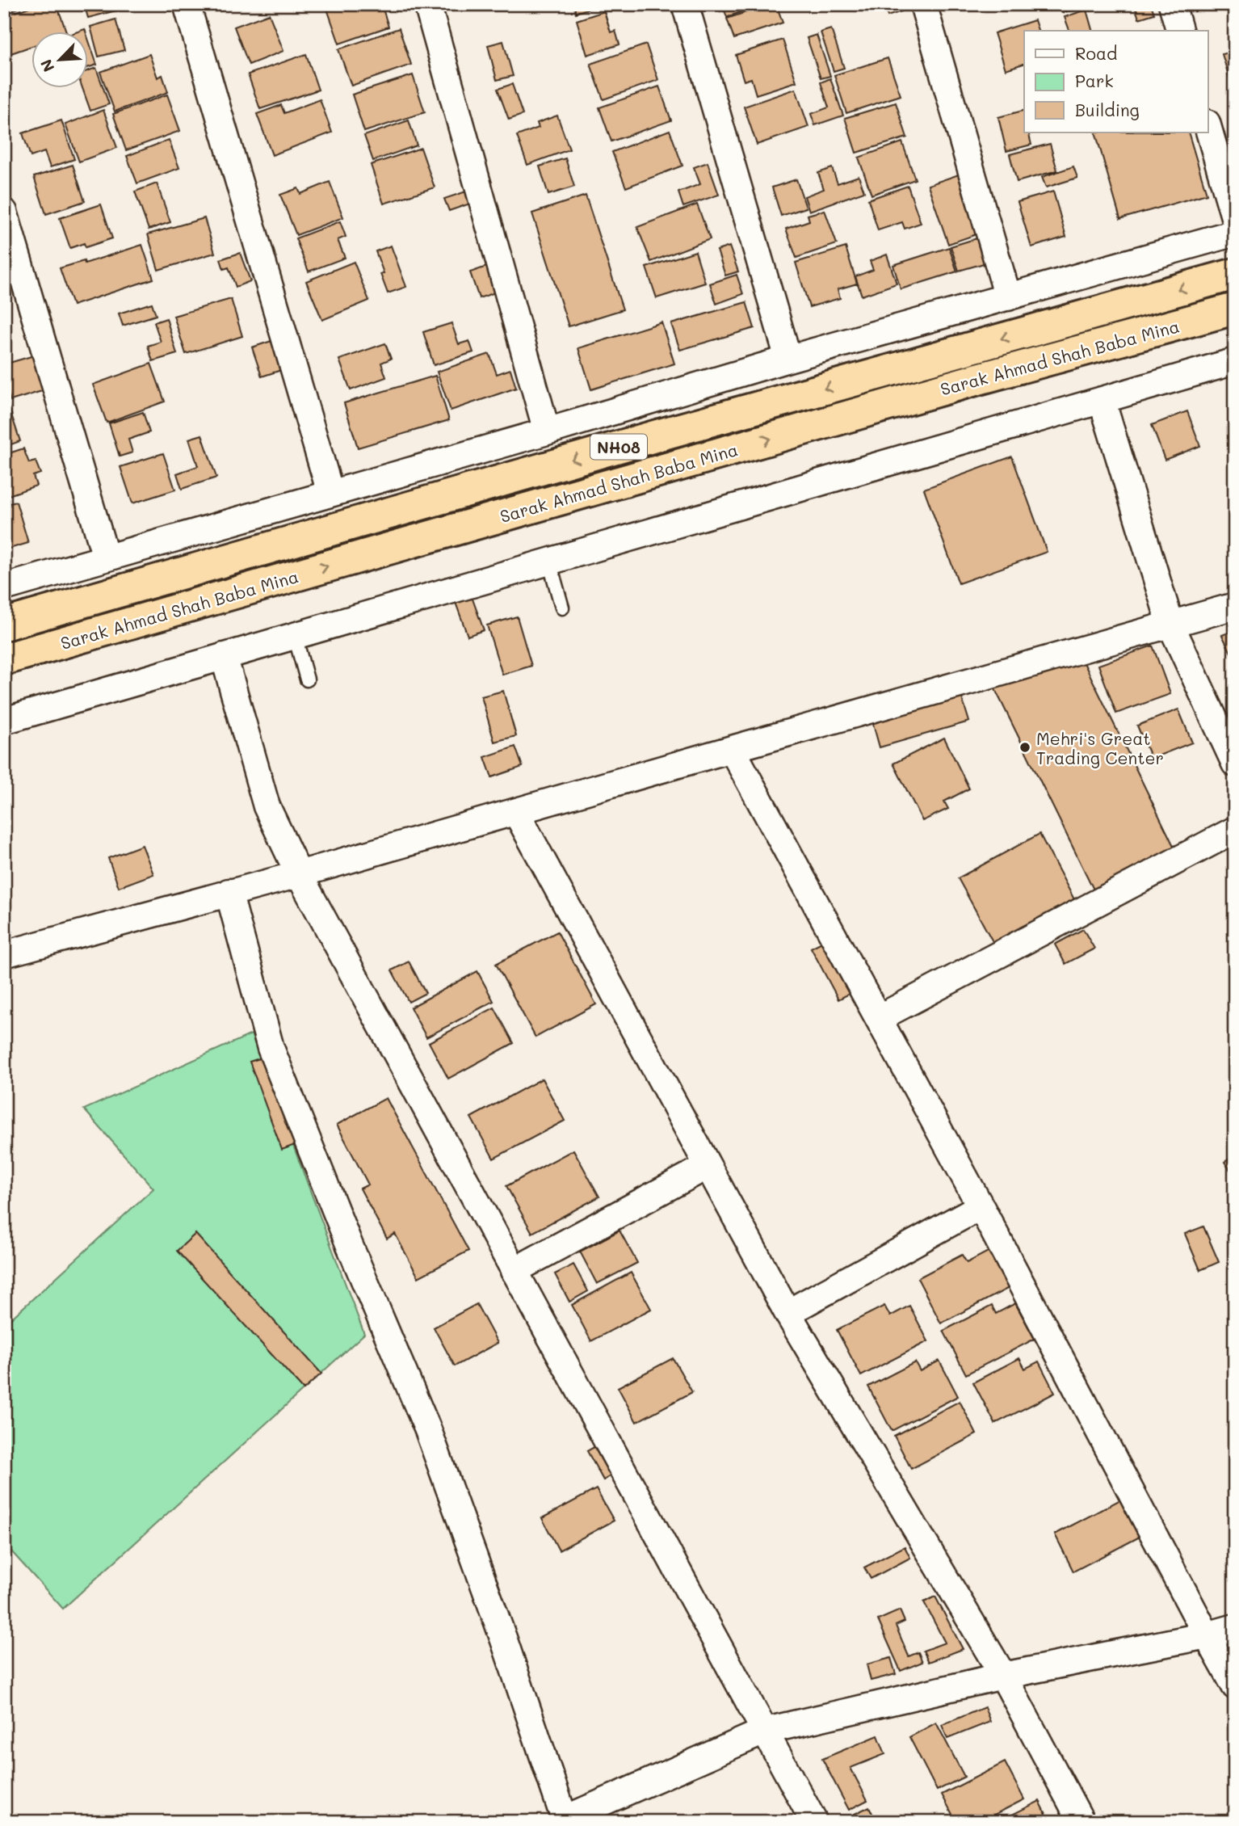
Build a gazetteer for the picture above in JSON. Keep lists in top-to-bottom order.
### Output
{
  "streets": {
    "highway": ["Sarak Ahmad Shah Baba Mina", "NH08"]
  },
  "places": ["Mehri's Great Trading Center"],
  "legend": ["Road", "Park", "Building"],
  "north": "bottom left"
}
